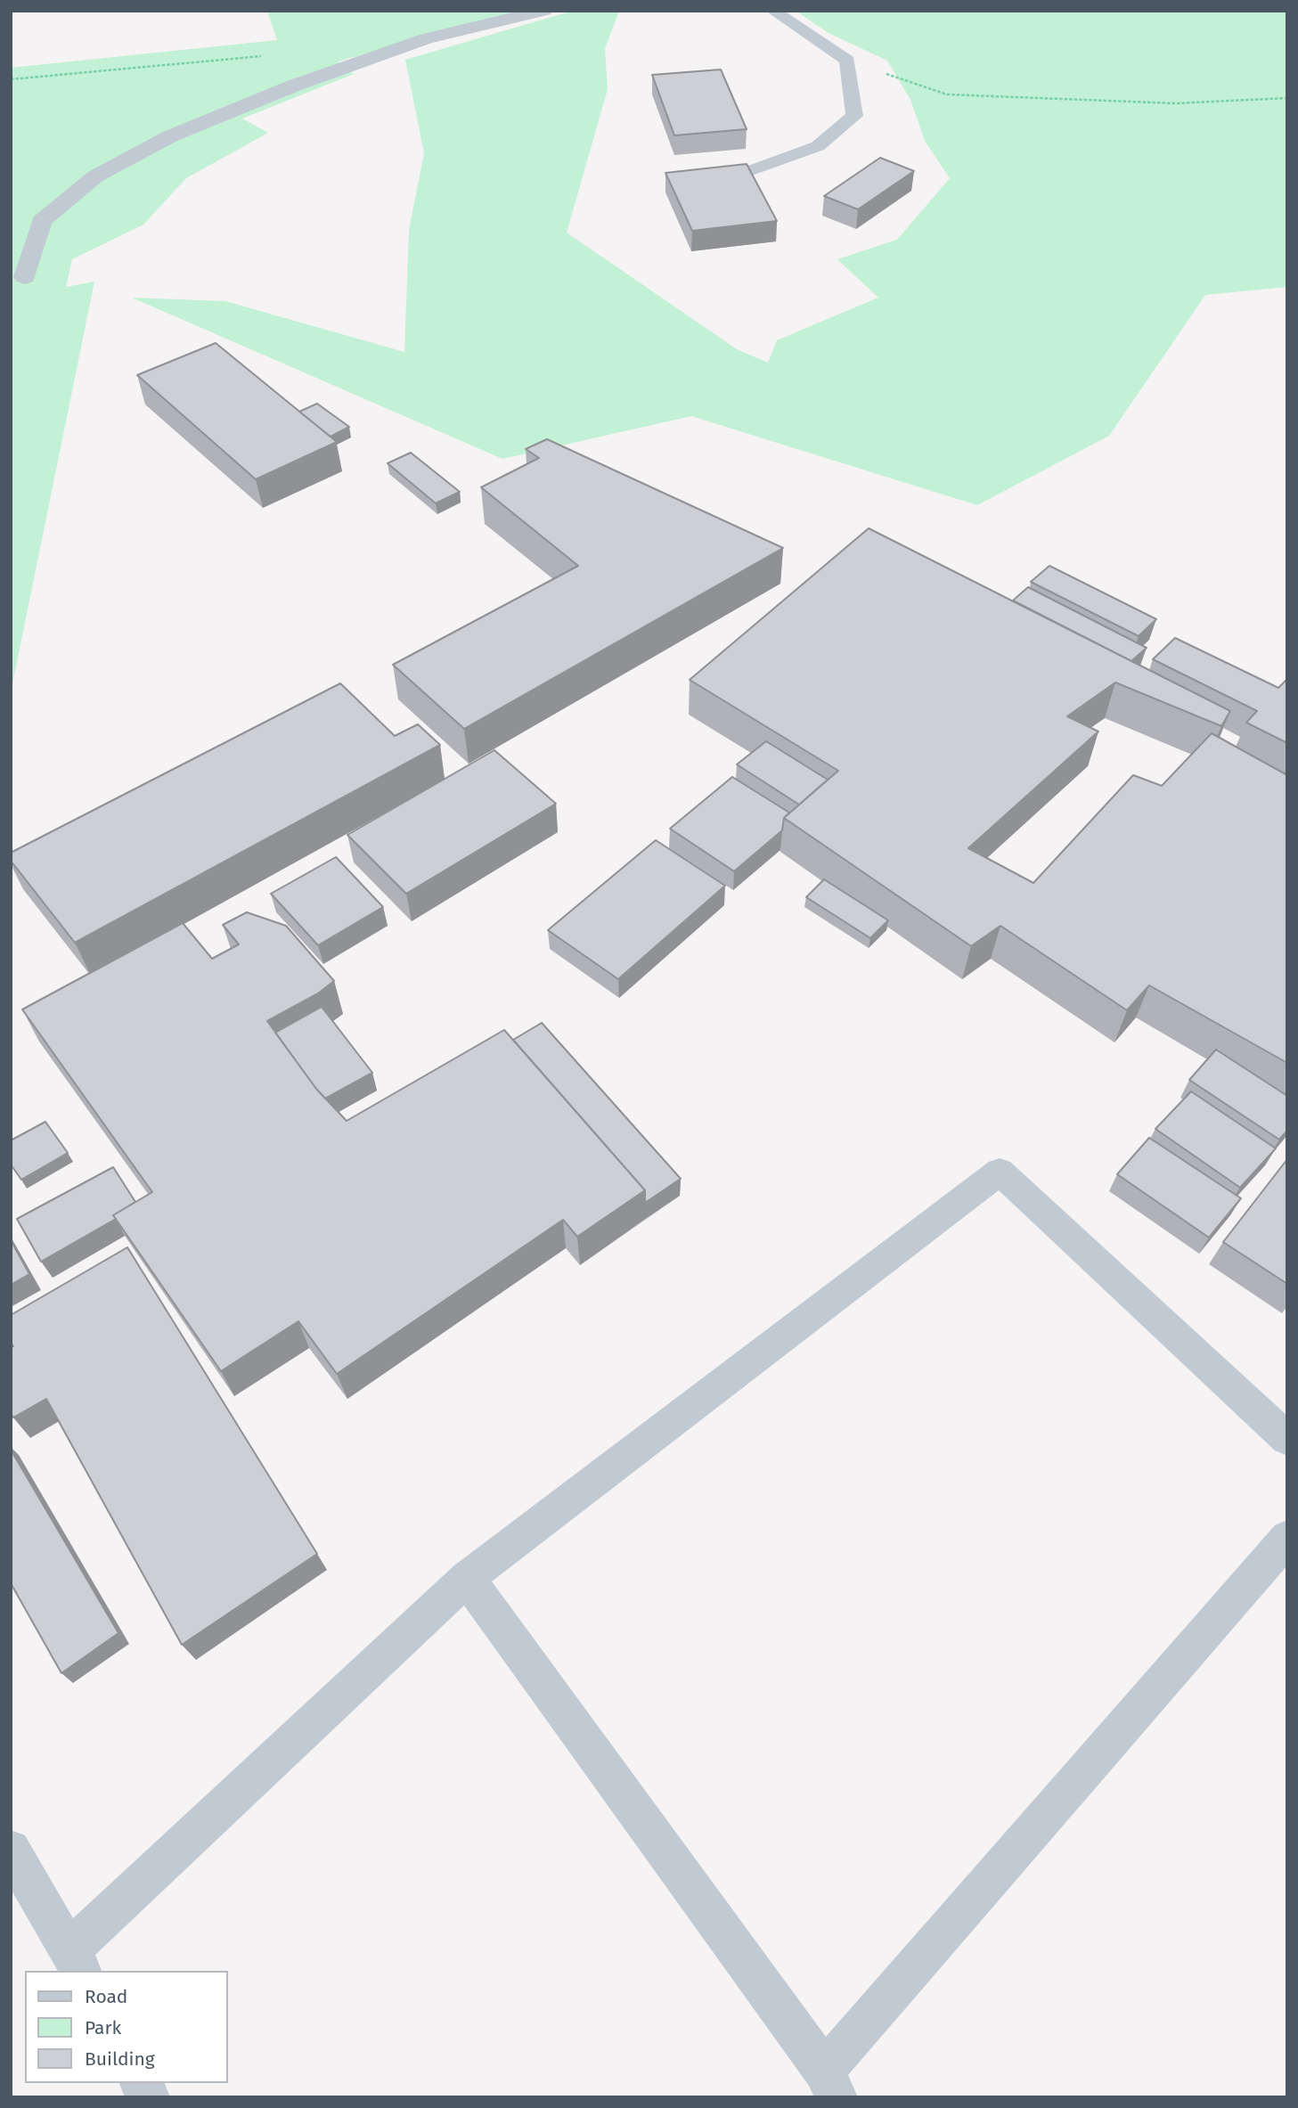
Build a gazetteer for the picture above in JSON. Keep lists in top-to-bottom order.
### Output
{
  "legend": ["Road", "Park", "Building"]
}
